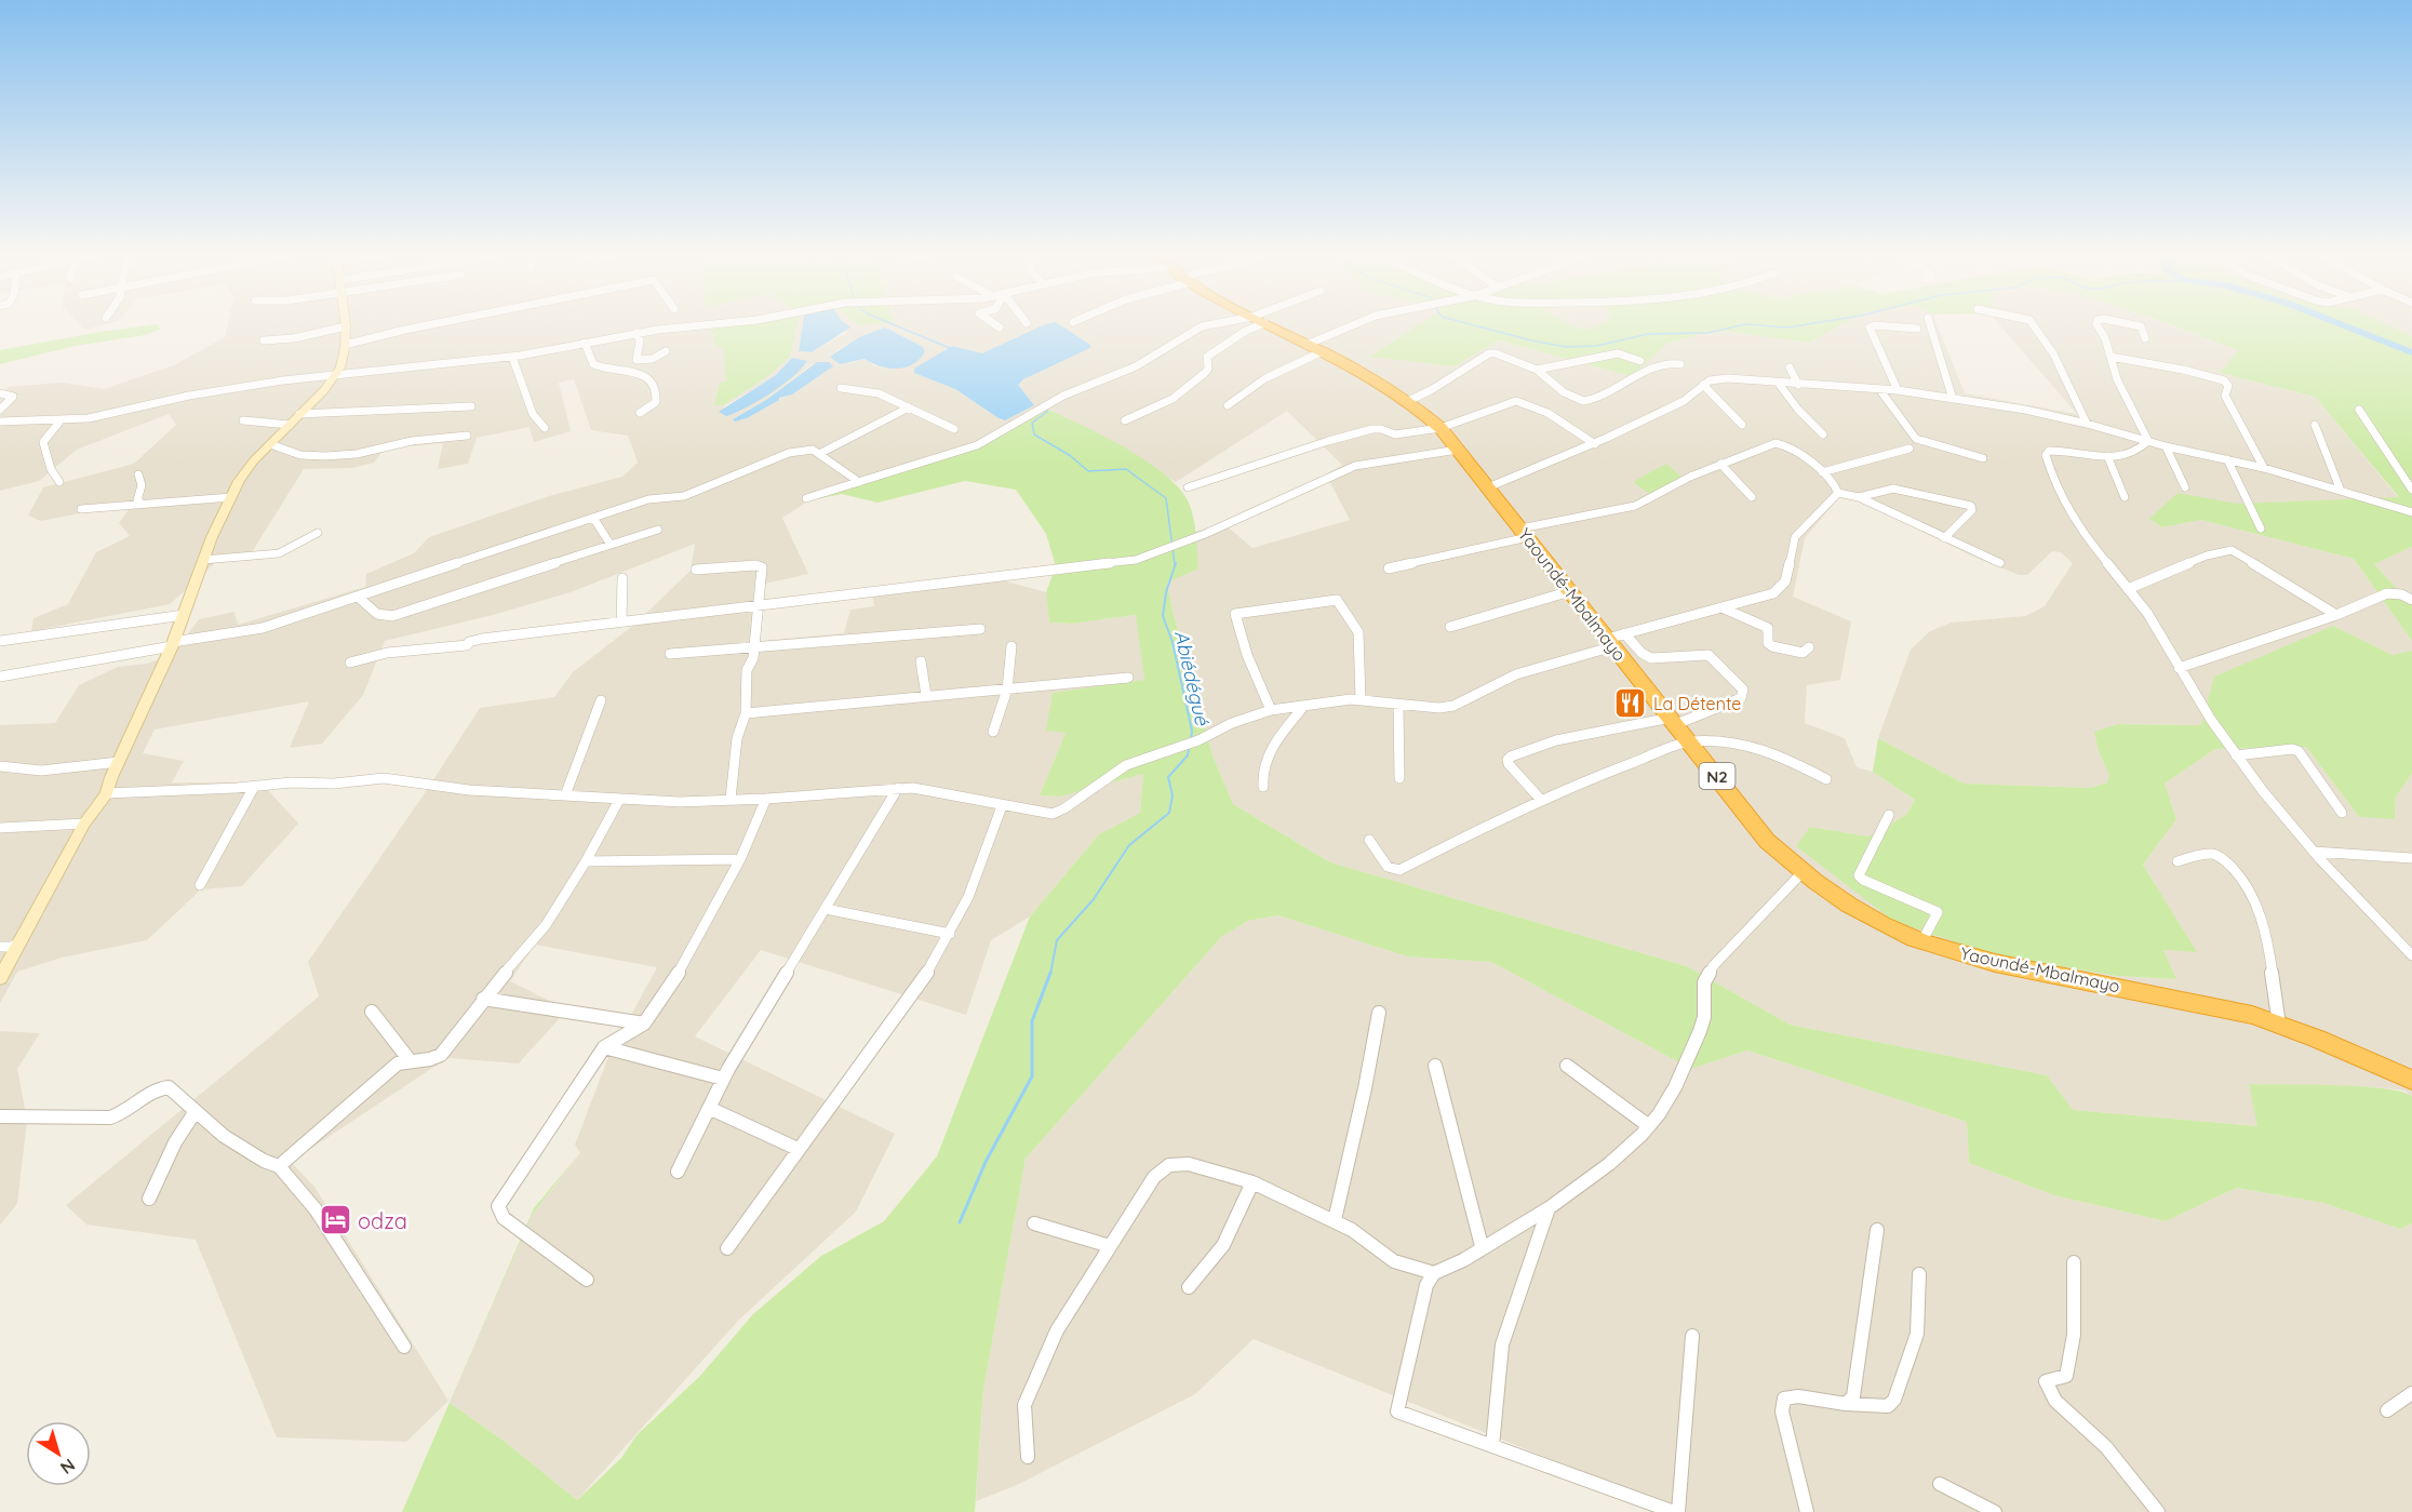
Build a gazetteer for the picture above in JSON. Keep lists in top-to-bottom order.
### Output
{
  "streets": {
    "highway": ["Yaoundé-Mbalmayo", "N2"]
  },
  "water": ["Abiédégué"],
  "places": {
    "restaurant": ["La Détente"],
    "hotel": ["odza"]
  },
  "north": "bottom right"
}
